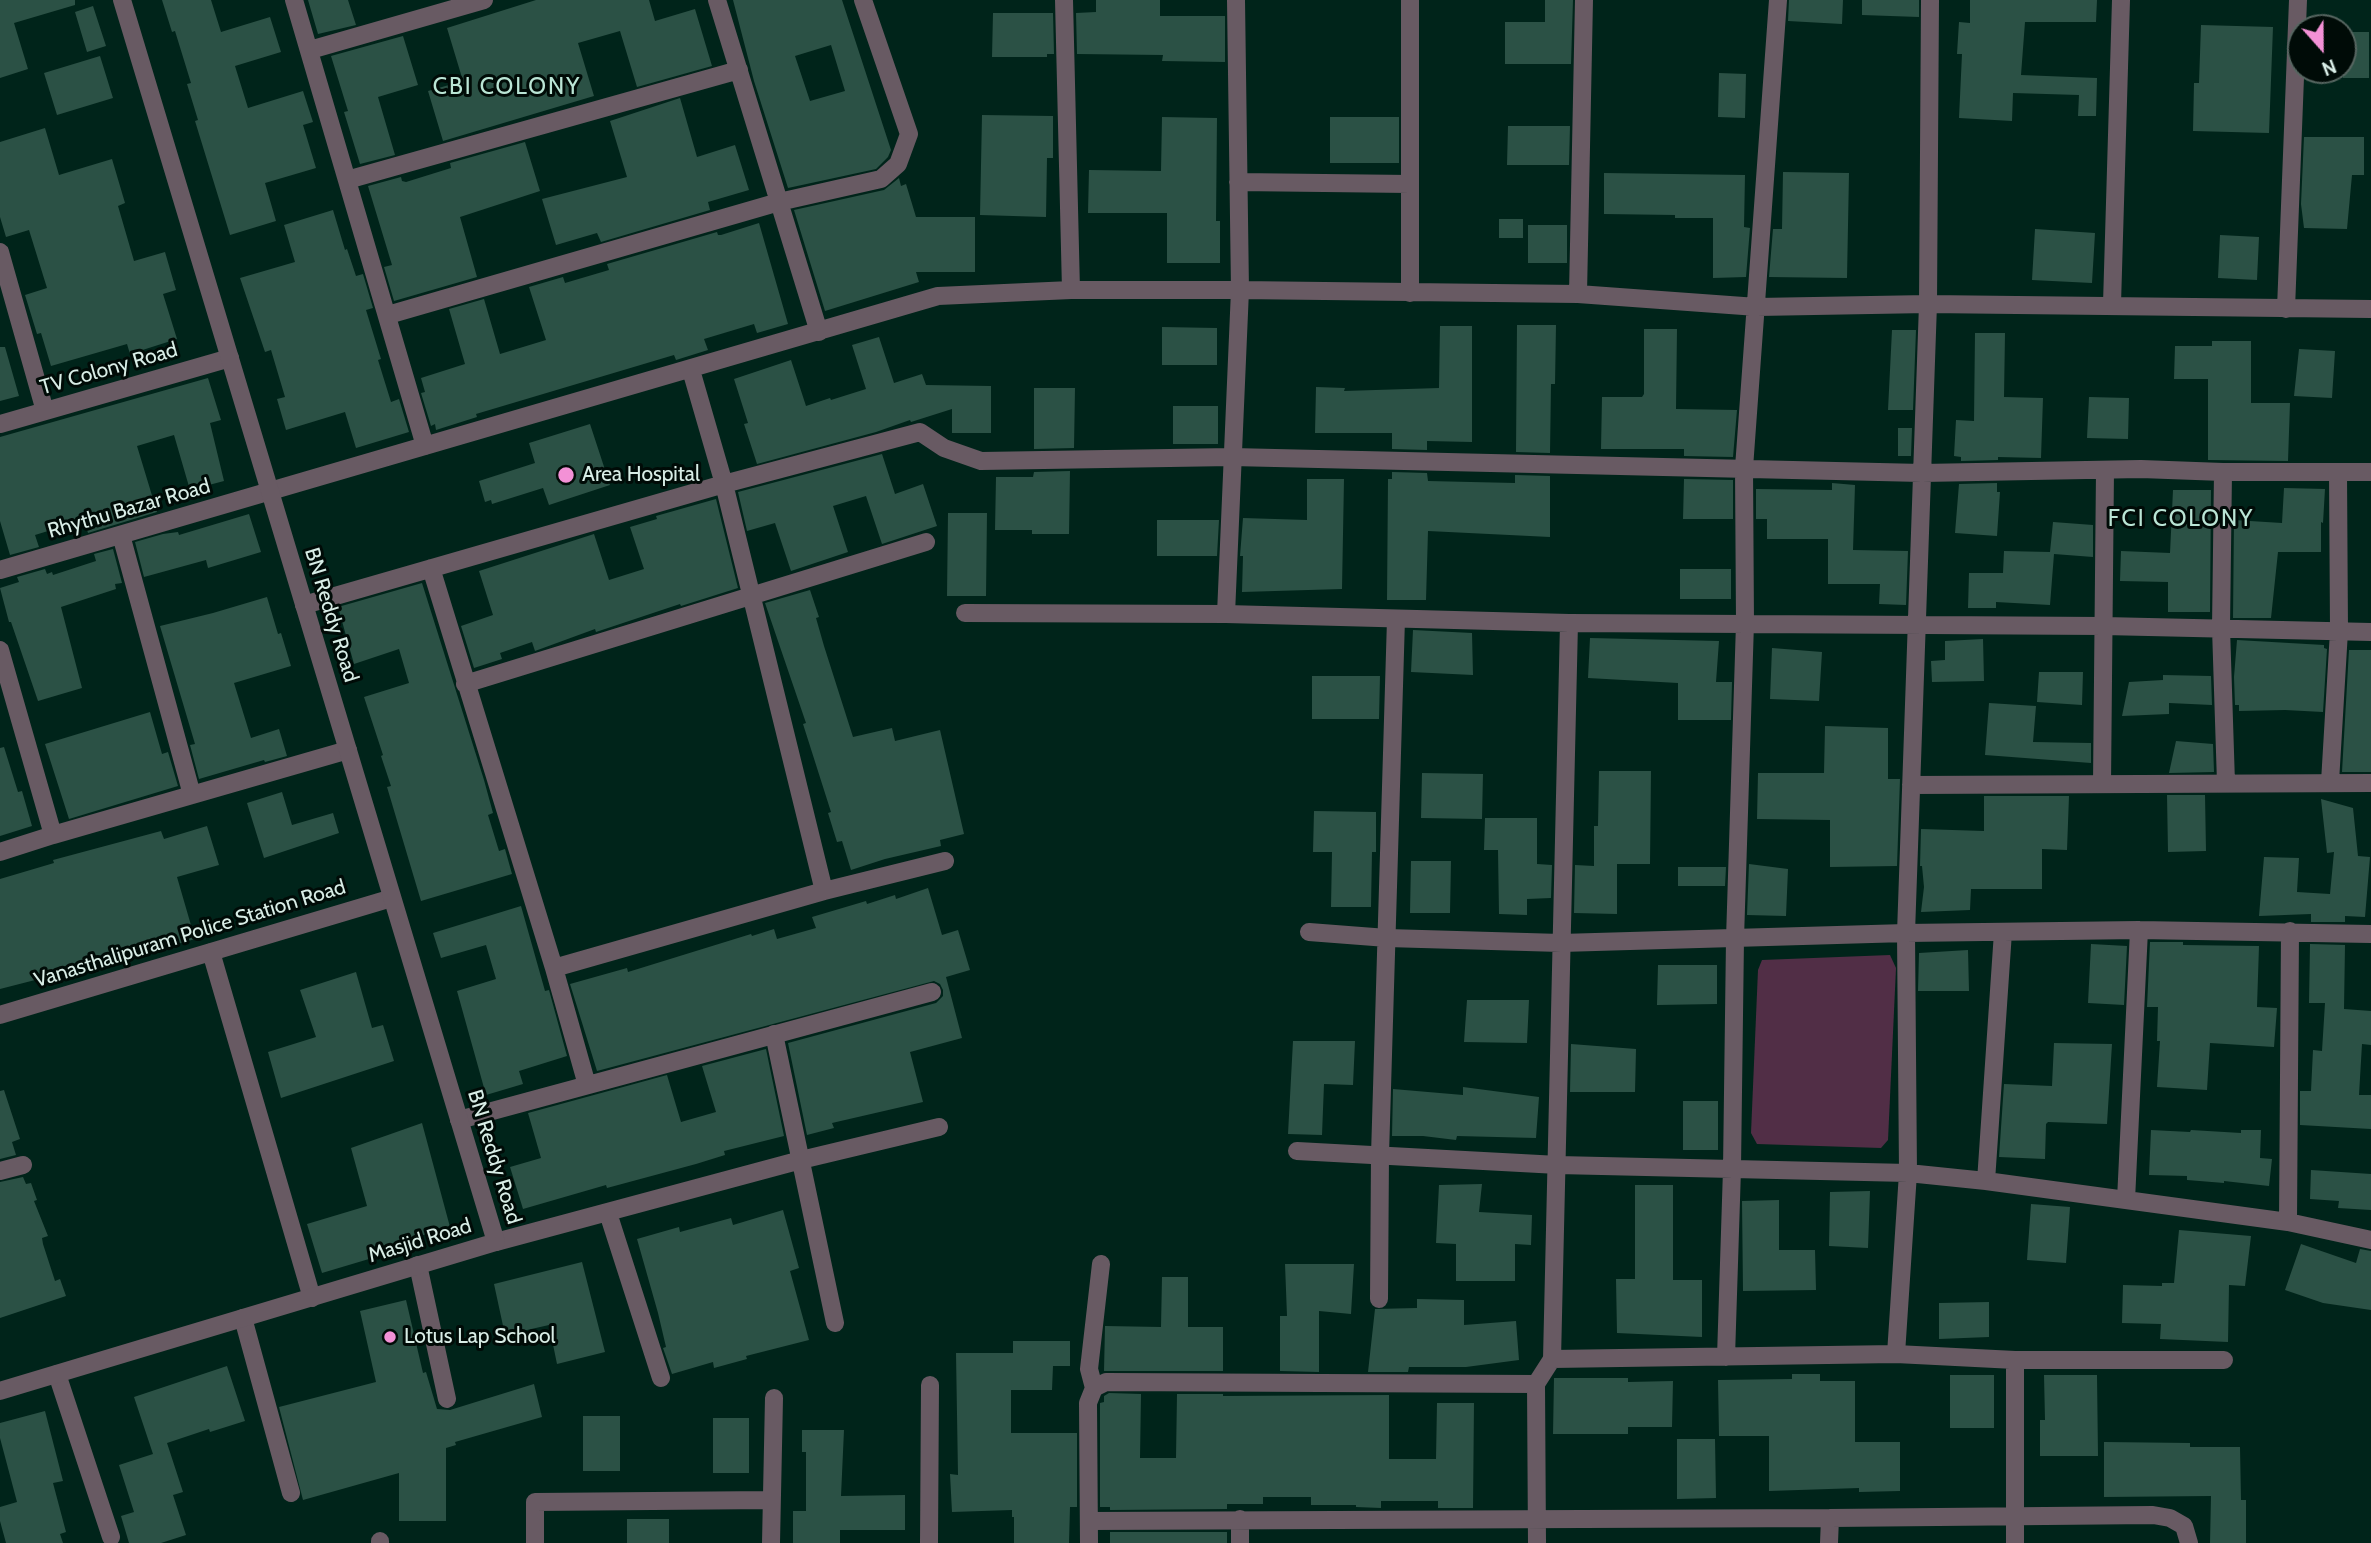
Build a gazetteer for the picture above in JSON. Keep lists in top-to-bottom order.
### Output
{
  "streets": {
    "street": [
      "TV Colony Road",
      "Rhythu Bazar Road",
      "BN Reddy Road",
      "Vanasthalipuram Police Station Road",
      "Masjid Road"
    ]
  },
  "crossings": [
    ["TV Colony Road", "BN Reddy Road"],
    ["Rhythu Bazar Road", "BN Reddy Road"],
    ["BN Reddy Road", "Vanasthalipuram Police Station Road"],
    ["BN Reddy Road", "Masjid Road"]
  ],
  "districts": ["CBI COLONY", "FCI COLONY"],
  "places": ["Area Hospital", "Lotus Lap School"],
  "north": "bottom"
}
